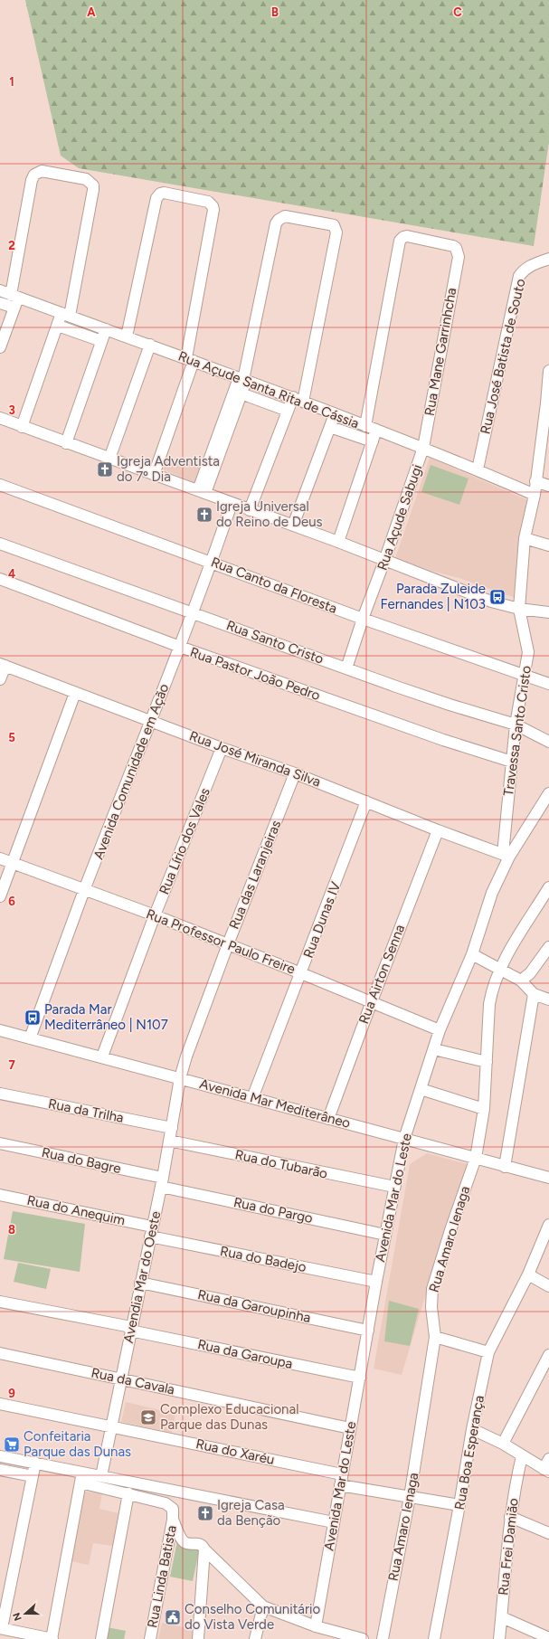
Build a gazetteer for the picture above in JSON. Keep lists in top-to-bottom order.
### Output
{
  "streets": {
    "street": [
      "Rua Mane Garrinhcha",
      "Rua José Batista de Souto",
      "Rua Açude Santa Rita de Cássia",
      "Rua Açude Sabugi",
      "Rua Canto da Floresta",
      "Rua Santo Cristo",
      "Rua Pastor João Pedro",
      "Travessa Santo Cristo",
      "Rua José Miranda Silva",
      "Avenida Comunidade em Ação",
      "Rua Lírio dos Vales",
      "Rua das Laranjeiras",
      "Rua Dunas IV",
      "Rua Professor Paulo Freire",
      "Rua Airton Senna",
      "Avenida Mar Mediterâneo",
      "Rua da Trilha",
      "Rua do Bagre",
      "Rua do Tubarão",
      "Avenida Mar do Leste",
      "Rua do Anequim",
      "Rua do Pargo",
      "Rua Amaro Ienaga",
      "Rua do Badejo",
      "Avendia Mar do Oeste",
      "Rua da Garoupinha",
      "Rua da Garoupa",
      "Rua da Cavala",
      "Rua do Xaréu",
      "Rua Boa Esperança",
      "Rua Frei Damião",
      "Rua Linda Batista"
    ]
  },
  "crossings": [
    ["Rua Mane Garrinhcha", "Rua Açude Santa Rita de Cássia"],
    ["Rua Mane Garrinhcha", "Rua Açude Sabugi"],
    ["Rua José Batista de Souto", "Rua Açude Santa Rita de Cássia"],
    ["Rua Açude Santa Rita de Cássia", "Rua Açude Sabugi"],
    ["Rua Açude Santa Rita de Cássia", "Travessa Santo Cristo"],
    ["Rua Açude Sabugi", "Rua Canto da Floresta"],
    ["Rua Açude Sabugi", "Rua Santo Cristo"],
    ["Rua Canto da Floresta", "Travessa Santo Cristo"],
    ["Rua Canto da Floresta", "Avenida Comunidade em Ação"],
    ["Rua Santo Cristo", "Travessa Santo Cristo"],
    ["Rua Santo Cristo", "Avenida Comunidade em Ação"],
    ["Rua Pastor João Pedro", "Travessa Santo Cristo"],
    ["Rua Pastor João Pedro", "Avenida Comunidade em Ação"],
    ["Travessa Santo Cristo", "Rua José Miranda Silva"],
    ["Travessa Santo Cristo", "Avenida Mar do Leste"],
    ["Rua José Miranda Silva", "Avenida Comunidade em Ação"],
    ["Rua José Miranda Silva", "Rua Lírio dos Vales"],
    ["Rua José Miranda Silva", "Rua das Laranjeiras"],
    ["Rua José Miranda Silva", "Rua Dunas IV"],
    ["Rua José Miranda Silva", "Rua Airton Senna"],
    ["Rua José Miranda Silva", "Avenida Mar do Leste"],
    ["Avenida Comunidade em Ação", "Rua Professor Paulo Freire"],
    ["Avenida Comunidade em Ação", "Avenida Mar Mediterâneo"],
    ["Rua Lírio dos Vales", "Rua Professor Paulo Freire"],
    ["Rua Lírio dos Vales", "Avenida Mar Mediterâneo"],
    ["Rua das Laranjeiras", "Rua Professor Paulo Freire"],
    ["Rua das Laranjeiras", "Avenida Mar Mediterâneo"],
    ["Rua das Laranjeiras", "Avendia Mar do Oeste"],
    ["Rua Dunas IV", "Rua Professor Paulo Freire"],
    ["Rua Dunas IV", "Avenida Mar Mediterâneo"],
    ["Rua Professor Paulo Freire", "Rua Airton Senna"],
    ["Rua Professor Paulo Freire", "Avenida Mar do Leste"],
    ["Rua Airton Senna", "Avenida Mar Mediterâneo"],
    ["Avenida Mar Mediterâneo", "Avenida Mar do Leste"],
    ["Avenida Mar Mediterâneo", "Rua Amaro Ienaga"],
    ["Avenida Mar Mediterâneo", "Avendia Mar do Oeste"],
    ["Rua da Trilha", "Avendia Mar do Oeste"],
    ["Rua do Bagre", "Rua do Pargo"],
    ["Rua do Bagre", "Avendia Mar do Oeste"],
    ["Rua do Tubarão", "Avenida Mar do Leste"],
    ["Rua do Tubarão", "Avendia Mar do Oeste"],
    ["Avenida Mar do Leste", "Rua do Pargo"],
    ["Avenida Mar do Leste", "Rua do Badejo"],
    ["Avenida Mar do Leste", "Rua da Garoupinha"],
    ["Avenida Mar do Leste", "Rua da Garoupa"],
    ["Avenida Mar do Leste", "Rua da Cavala"],
    ["Avenida Mar do Leste", "Rua do Xaréu"],
    ["Rua do Anequim", "Rua do Badejo"],
    ["Rua do Anequim", "Avendia Mar do Oeste"],
    ["Rua do Pargo", "Avendia Mar do Oeste"],
    ["Rua Amaro Ienaga", "Rua do Xaréu"],
    ["Rua do Badejo", "Avendia Mar do Oeste"],
    ["Avendia Mar do Oeste", "Rua da Garoupinha"],
    ["Avendia Mar do Oeste", "Rua da Garoupa"],
    ["Avendia Mar do Oeste", "Rua da Cavala"],
    ["Avendia Mar do Oeste", "Rua do Xaréu"],
    ["Rua do Xaréu", "Rua Boa Esperança"]
  ],
  "places": {
    "church": ["Igreja Adventista do 7º Dia", "Igreja Universal do Reino de Deus", "Igreja Casa da Benção"],
    "bus stop": ["Parada Zuleide Fernandes | N103", "Parada Mar Mediterrâneo | N107"],
    "school or university": ["Complexo Educacional Parque das Dunas"],
    "supermarket": ["Confeitaria Parque das Dunas"],
    "public building": ["Conselho Comunitário do Vista Verde"]
  },
  "north": "left",
  "grid": {
    "columns": ["A", "B", "C"],
    "rows": [
      "1",
      "2",
      "3",
      "4",
      "5",
      "6",
      "7",
      "8",
      "9"
    ]
  }
}
